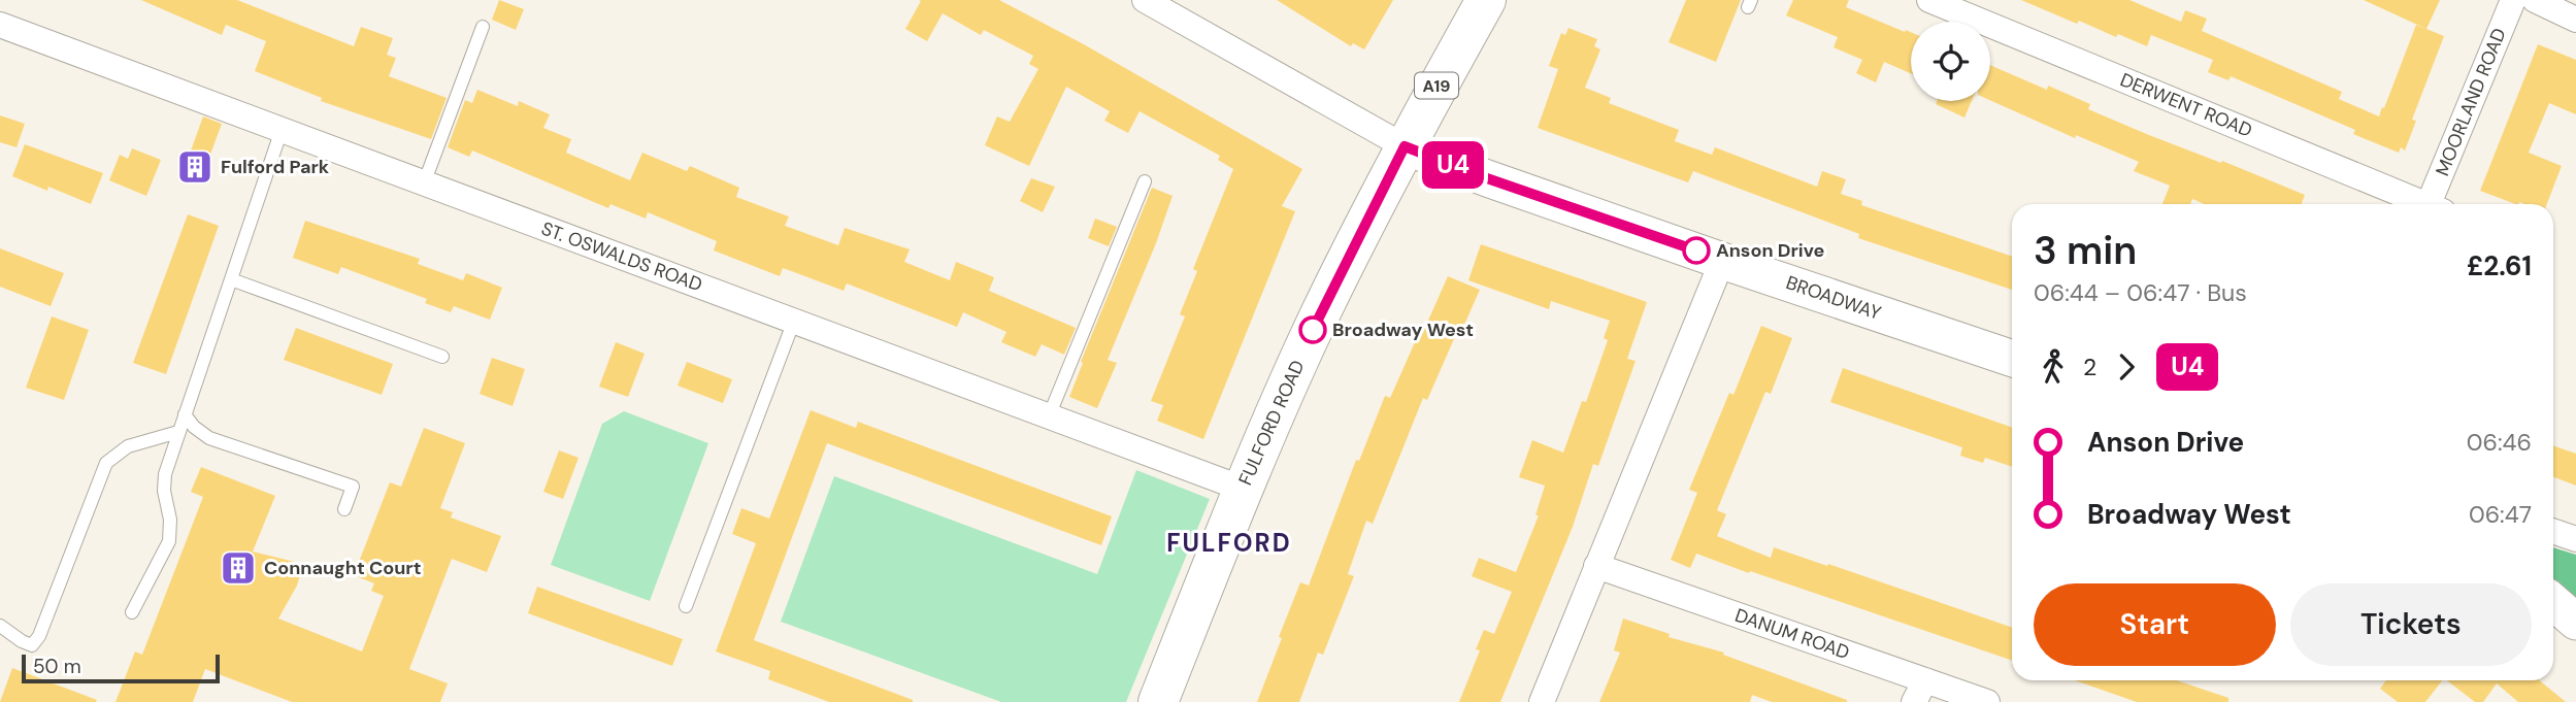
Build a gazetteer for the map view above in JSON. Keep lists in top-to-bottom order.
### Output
{
  "streets": {
    "main road": ["A19", "FULFORD ROAD"],
    "street": [
      "MOORLAND ROAD",
      "DERWENT ROAD",
      "ST. OSWALDS ROAD",
      "BROADWAY",
      "DANUM ROAD"
    ]
  },
  "crossings": [
    ["ST. OSWALDS ROAD", "FULFORD ROAD"],
    ["BROADWAY", "FULFORD ROAD"]
  ],
  "districts": ["FULFORD"],
  "places": {
    "building": ["Fulford Park", "Connaught Court"],
    "other": ["Anson Drive", "Broadway West"]
  },
  "lines": ["bus line U4"],
  "scale_bar": "50 m",
  "page": {
    "on_map": "U4",
    "heading": ["3 min", "06:44 – 06:47 · Bus", "£2.61"],
    "legs": ["2", "U4"],
    "list": [
      {
        "name": "Anson Drive",
        "value": "06:46"
      },
      {
        "name": "Broadway West",
        "value": "06:47"
      }
    ],
    "buttons": ["Start", "Tickets"],
    "scale": "50 m"
  }
}
